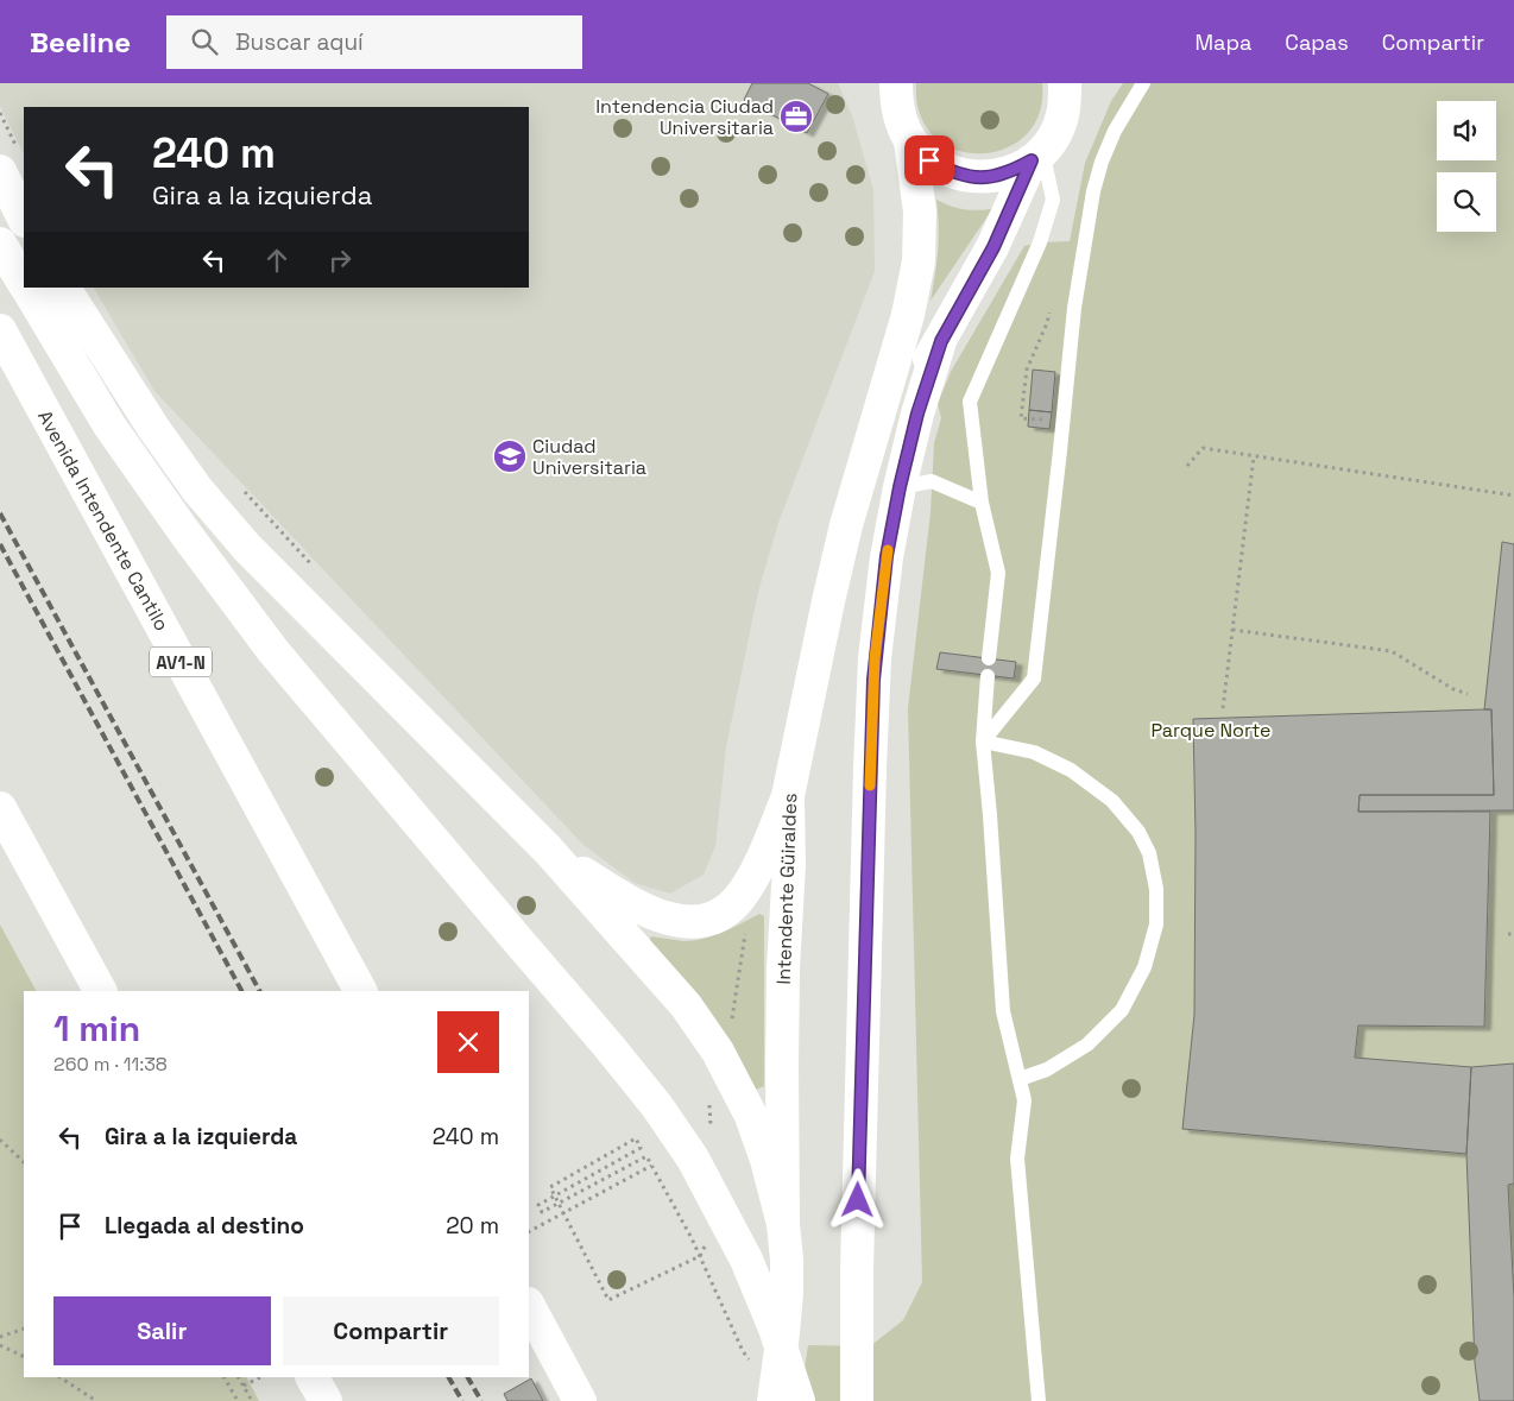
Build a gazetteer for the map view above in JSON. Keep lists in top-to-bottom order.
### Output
{
  "streets": {
    "main road": ["Avenida Intendente Cantilo", "AV1-N", "Intendente Güiraldes"]
  },
  "parks": ["Parque Norte"],
  "places": {
    "office": ["Intendencia Ciudad Universitaria"],
    "school or university": ["Ciudad Universitaria"]
  },
  "page": {
    "header": "Beeline",
    "search": "Buscar aquí",
    "nav": ["Mapa", "Capas", "Compartir"],
    "turn": ["240 m", "Gira a la izquierda"],
    "heading": ["1 min", "260 m · 11:38"],
    "list": [
      {
        "name": "Gira a la izquierda",
        "value": "240 m"
      },
      {
        "name": "Llegada al destino",
        "value": "20 m"
      }
    ],
    "buttons": ["Salir", "Compartir"]
  }
}
